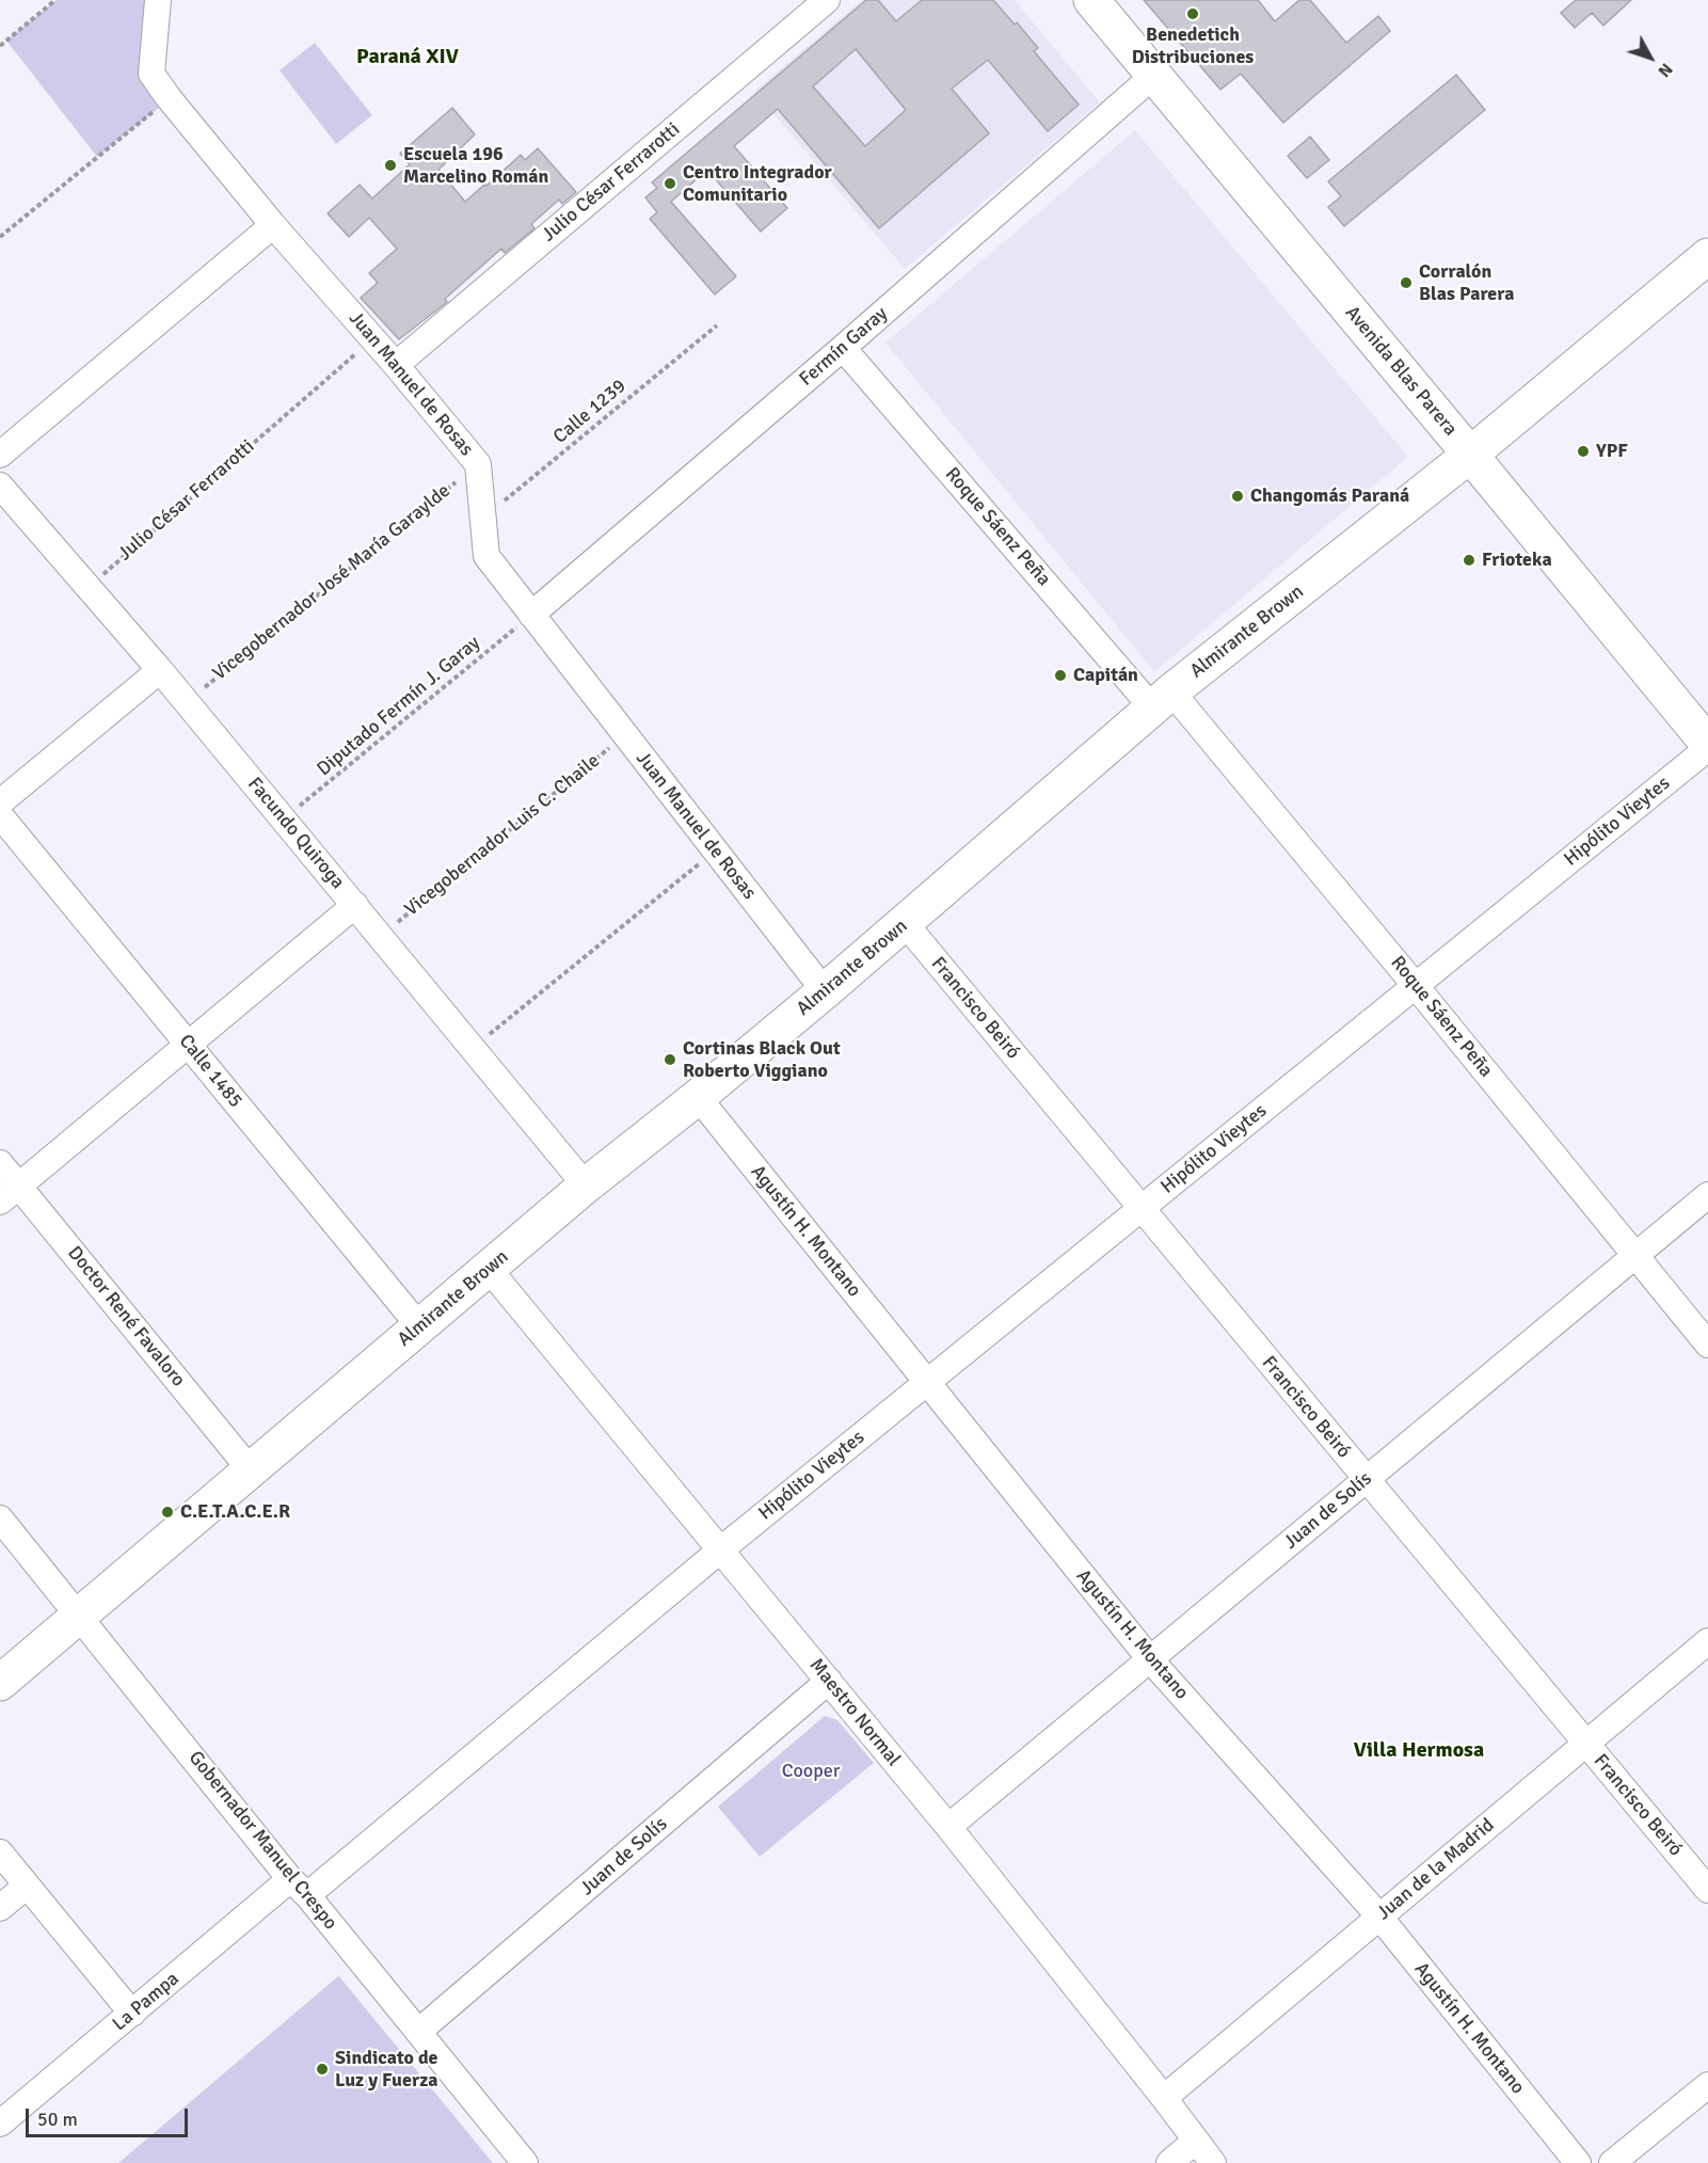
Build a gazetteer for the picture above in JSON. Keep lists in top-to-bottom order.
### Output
{
  "streets": {
    "main road": ["Avenida Blas Parera", "Almirante Brown"],
    "street": [
      "Julio César Ferrarotti",
      "Fermín Garay",
      "Juan Manuel de Rosas",
      "Roque Sáenz Peña",
      "Hipólito Vieytes",
      "Facundo Quiroga",
      "Francisco Beiró",
      "Calle 1485",
      "Agustín H. Montano",
      "Doctor René Favaloro",
      "Juan de Solís",
      "Maestro Normal",
      "Gobernador Manuel Crespo",
      "Juan de la Madrid",
      "La Pampa"
    ],
    "path": [
      "Calle 1239",
      "Vicegobernador José María Garaylde",
      "Diputado Fermín J. Garay",
      "Vicegobernador Luis C. Chaile"
    ]
  },
  "crossings": [
    ["Julio César Ferrarotti", "Juan Manuel de Rosas"],
    ["Julio César Ferrarotti", "Facundo Quiroga"],
    ["Fermín Garay", "Avenida Blas Parera"],
    ["Fermín Garay", "Juan Manuel de Rosas"],
    ["Fermín Garay", "Roque Sáenz Peña"],
    ["Fermín Garay", "Diputado Fermín J. Garay"],
    ["Avenida Blas Parera", "Almirante Brown"],
    ["Avenida Blas Parera", "Hipólito Vieytes"],
    ["Juan Manuel de Rosas", "Calle 1239"],
    ["Juan Manuel de Rosas", "Vicegobernador José María Garaylde"],
    ["Juan Manuel de Rosas", "Almirante Brown"],
    ["Juan Manuel de Rosas", "Diputado Fermín J. Garay"],
    ["Juan Manuel de Rosas", "Vicegobernador Luis C. Chaile"],
    ["Roque Sáenz Peña", "Almirante Brown"],
    ["Roque Sáenz Peña", "Hipólito Vieytes"],
    ["Roque Sáenz Peña", "Juan de Solís"],
    ["Vicegobernador José María Garaylde", "Facundo Quiroga"],
    ["Almirante Brown", "Facundo Quiroga"],
    ["Almirante Brown", "Francisco Beiró"],
    ["Almirante Brown", "Calle 1485"],
    ["Almirante Brown", "Agustín H. Montano"],
    ["Almirante Brown", "Doctor René Favaloro"],
    ["Almirante Brown", "Maestro Normal"],
    ["Almirante Brown", "Gobernador Manuel Crespo"],
    ["Diputado Fermín J. Garay", "Facundo Quiroga"],
    ["Hipólito Vieytes", "Francisco Beiró"],
    ["Hipólito Vieytes", "Agustín H. Montano"],
    ["Hipólito Vieytes", "Maestro Normal"],
    ["Hipólito Vieytes", "Gobernador Manuel Crespo"],
    ["Hipólito Vieytes", "La Pampa"],
    ["Facundo Quiroga", "Vicegobernador Luis C. Chaile"],
    ["Francisco Beiró", "Juan de Solís"],
    ["Francisco Beiró", "Juan de la Madrid"],
    ["Agustín H. Montano", "Juan de Solís"],
    ["Agustín H. Montano", "Juan de la Madrid"],
    ["Juan de Solís", "Maestro Normal"],
    ["Juan de Solís", "Gobernador Manuel Crespo"],
    ["Maestro Normal", "Juan de la Madrid"],
    ["Gobernador Manuel Crespo", "La Pampa"]
  ],
  "districts": ["Paraná XIV", "Villa Hermosa"],
  "parks": ["Cooper"],
  "places": [
    "Benedetich Distribuciones",
    "Escuela 196 Marcelino Román",
    "Centro Integrador Comunitario",
    "Corralón Blas Parera",
    "YPF",
    "Changomás Paraná",
    "Frioteka",
    "Capitán",
    "Cortinas Black Out Roberto Viggiano",
    "C.E.T.A.C.E.R",
    "Sindicato de Luz y Fuerza"
  ],
  "scale_bar": "50 m",
  "north": "bottom right"
}
